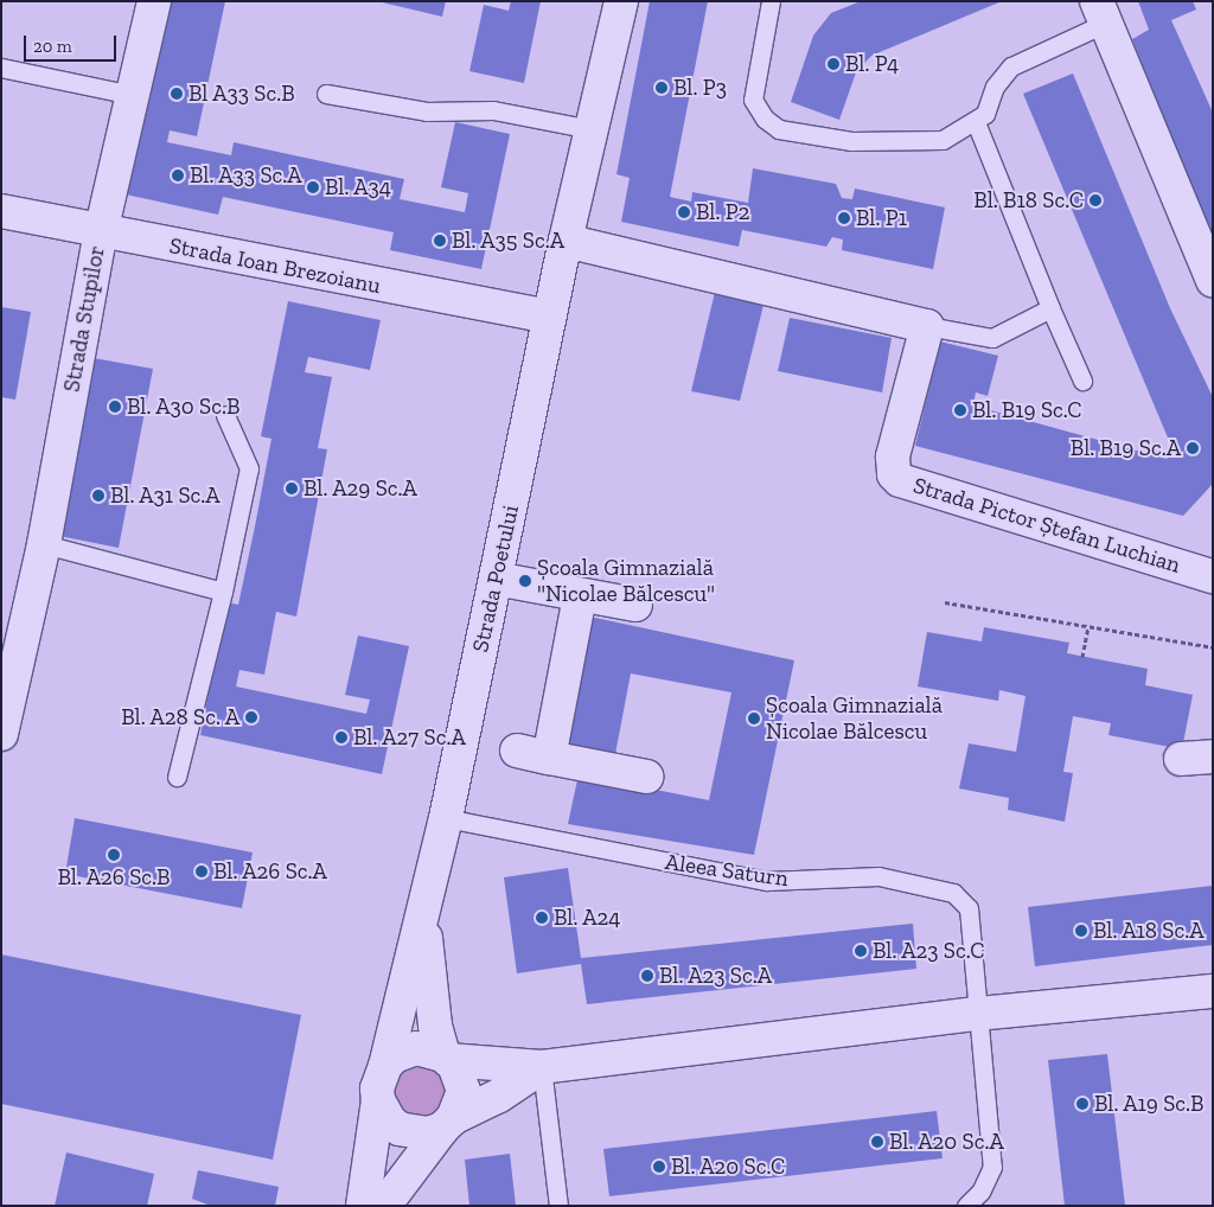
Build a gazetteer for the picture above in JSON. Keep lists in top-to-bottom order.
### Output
{
  "streets": {
    "street": [
      "Strada Ioan Brezoianu",
      "Strada Stupilor",
      "Strada Pictor Ștefan Luchian",
      "Strada Poetului"
    ],
    "lane": ["Aleea Saturn"]
  },
  "crossings": [
    ["Strada Ioan Brezoianu", "Strada Stupilor"],
    ["Strada Ioan Brezoianu", "Strada Poetului"],
    ["Strada Poetului", "Aleea Saturn"]
  ],
  "places": [
    "Bl. P4",
    "Bl. P3",
    "Bl A33 Sc.B",
    "Bl. A33 Sc.A",
    "Bl. A34",
    "Bl. B18 Sc.C",
    "Bl. P2",
    "Bl. P1",
    "Bl. A35 Sc.A",
    "Bl. A30 Sc.B",
    "Bl. B19 Sc.C",
    "Bl. B19 Sc.A",
    "Bl. A29 Sc.A",
    "Bl. A31 Sc.A",
    "Școala Gimnazială \"Nicolae Bălcescu\"",
    "Bl. A28 Sc. A",
    "Școala Gimnazială Nicolae Bălcescu",
    "Bl. A27 Sc.A",
    "Bl. A26 Sc.B",
    "Bl. A26 Sc.A",
    "Bl. A24",
    "Bl. A18 Sc.A",
    "Bl. A23 Sc.C",
    "Bl. A23 Sc.A",
    "Bl. A19 Sc.B",
    "Bl. A20 Sc.A",
    "Bl. A20 Sc.C"
  ],
  "scale_bar": "20 m"
}
